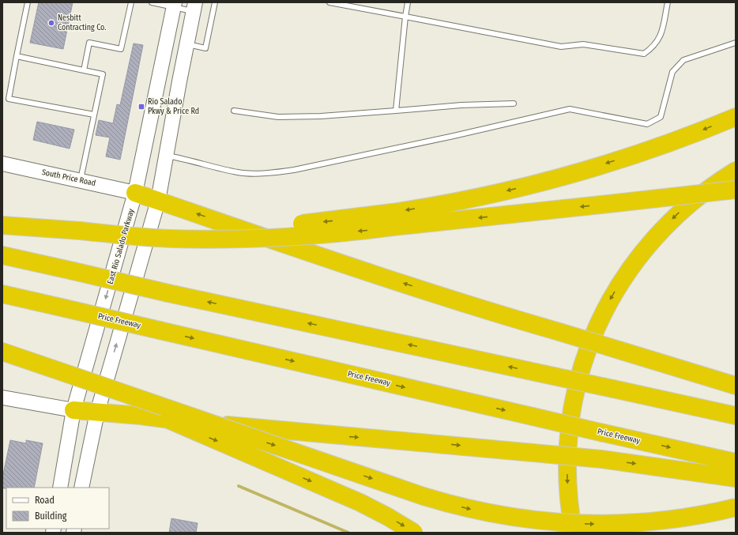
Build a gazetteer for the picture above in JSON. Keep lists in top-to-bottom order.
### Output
{
  "streets": {
    "highway": ["Price Freeway"],
    "main road": ["South Price Road", "East Rio Salado Parkway"]
  },
  "crossings": [
    ["South Price Road", "East Rio Salado Parkway"]
  ],
  "places": {
    "other": ["Nesbitt Contracting Co."],
    "transit": ["Rio Salado Pkwy & Price Rd"]
  },
  "legend": ["Road", "Building"]
}
